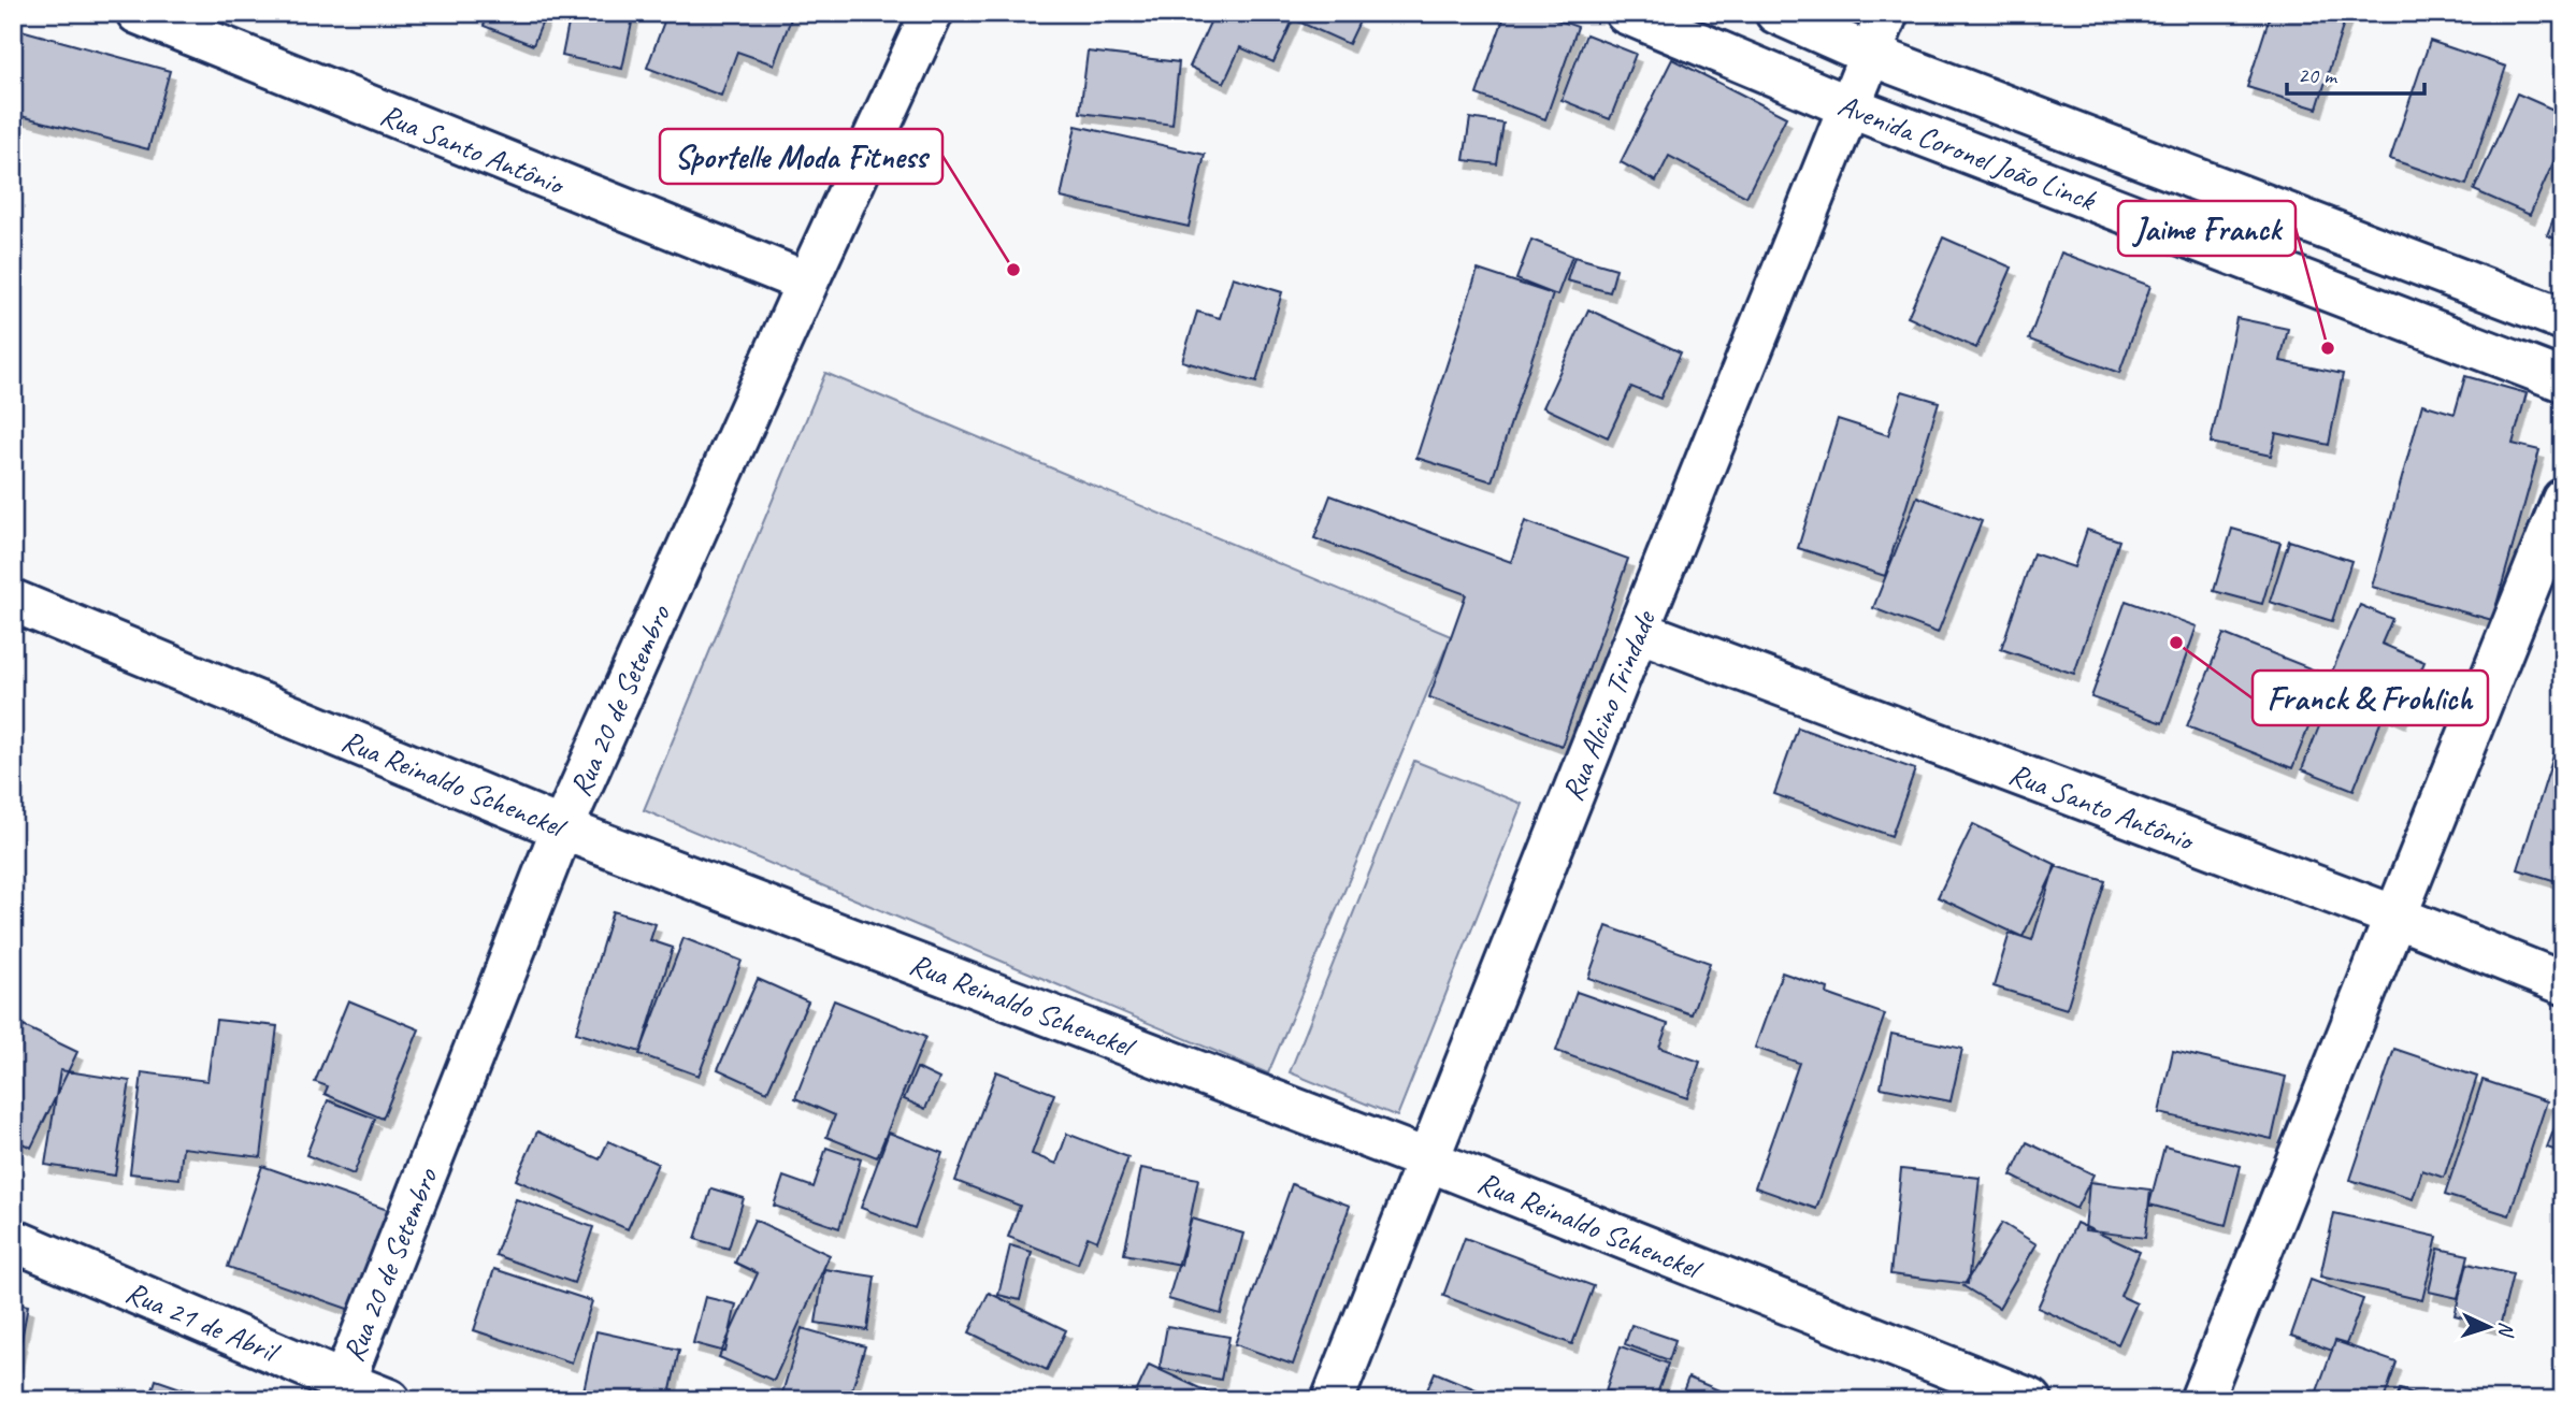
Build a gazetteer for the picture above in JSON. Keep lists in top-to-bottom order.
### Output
{
  "streets": {
    "street": [
      "Rua Santo Antônio",
      "Avenida Coronel João Linck",
      "Rua 20 de Setembro",
      "Rua Alcino Trindade",
      "Rua Reinaldo Schenckel",
      "Rua 21 de Abril"
    ]
  },
  "crossings": [
    ["Rua Santo Antônio", "Rua 20 de Setembro"],
    ["Rua Santo Antônio", "Rua Alcino Trindade"],
    ["Avenida Coronel João Linck", "Rua Alcino Trindade"],
    ["Rua 20 de Setembro", "Rua Reinaldo Schenckel"],
    ["Rua 20 de Setembro", "Rua 21 de Abril"],
    ["Rua Alcino Trindade", "Rua Reinaldo Schenckel"]
  ],
  "places": ["Sportelle Moda Fitness", "Jaime Franck", "Franck & Frohlich"],
  "scale_bar": "20 m",
  "north": "right"
}
